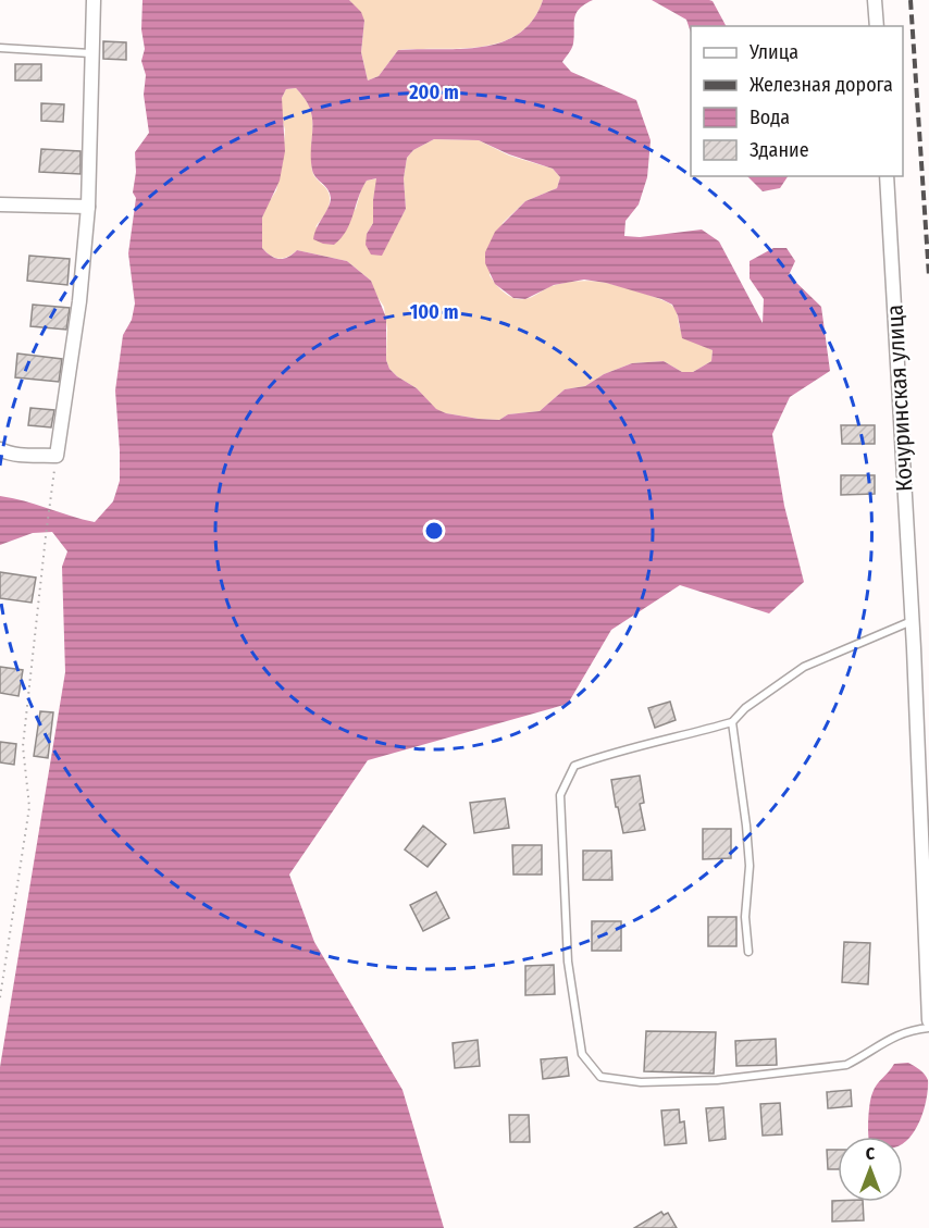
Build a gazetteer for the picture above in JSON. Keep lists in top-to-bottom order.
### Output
{
  "streets": {
    "street": ["Кочуринская улица"]
  },
  "legend": [
    "Улица",
    "Железная дорога",
    "Вода",
    "Здание"
  ],
  "north": "top",
  "rings": ["200 m", "100 m"]
}
